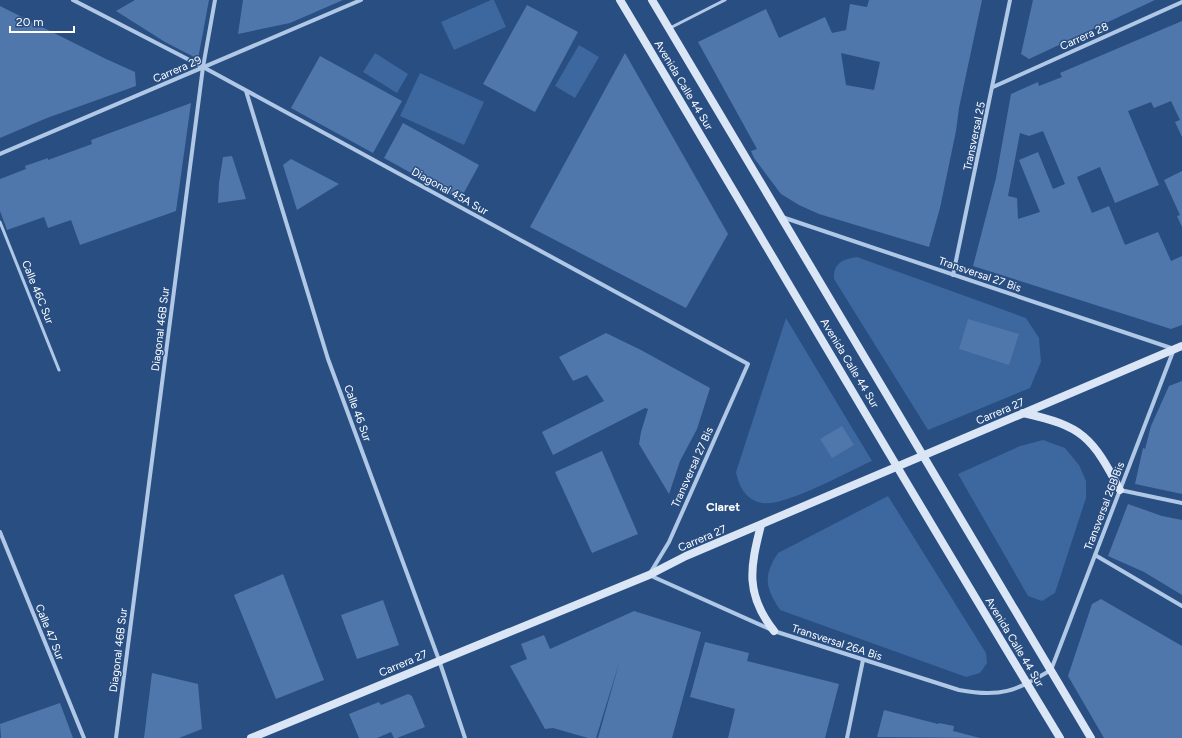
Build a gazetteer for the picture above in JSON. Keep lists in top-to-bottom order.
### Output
{
  "streets": {
    "main road": ["Avenida Calle 44 Sur", "Carrera 27"],
    "street": [
      "Carrera 28",
      "Carrera 29",
      "Transversal 25",
      "Diagonal 45A Sur",
      "Transversal 27 Bis",
      "Diagonal 46B Sur",
      "Calle 46 Sur",
      "Transversal 26B Bis",
      "Calle 47 Sur",
      "Transversal 26A Bis"
    ],
    "lane": ["Calle 46C Sur"]
  },
  "crossings": [
    ["Carrera 28", "Transversal 25"],
    ["Carrera 29", "Diagonal 45A Sur"],
    ["Carrera 29", "Diagonal 46B Sur"],
    ["Avenida Calle 44 Sur", "Transversal 27 Bis"],
    ["Avenida Calle 44 Sur", "Carrera 27"],
    ["Avenida Calle 44 Sur", "Transversal 26B Bis"],
    ["Avenida Calle 44 Sur", "Transversal 26A Bis"],
    ["Transversal 25", "Transversal 27 Bis"],
    ["Diagonal 45A Sur", "Transversal 27 Bis"],
    ["Diagonal 45A Sur", "Diagonal 46B Sur"],
    ["Diagonal 45A Sur", "Calle 46 Sur"],
    ["Transversal 27 Bis", "Carrera 27"],
    ["Transversal 27 Bis", "Transversal 26B Bis"],
    ["Transversal 27 Bis", "Transversal 26A Bis"],
    ["Carrera 27", "Calle 46 Sur"],
    ["Carrera 27", "Transversal 26B Bis"],
    ["Carrera 27", "Transversal 26A Bis"],
    ["Transversal 26B Bis", "Transversal 26A Bis"]
  ],
  "districts": ["Claret"],
  "scale_bar": "20 m"
}
